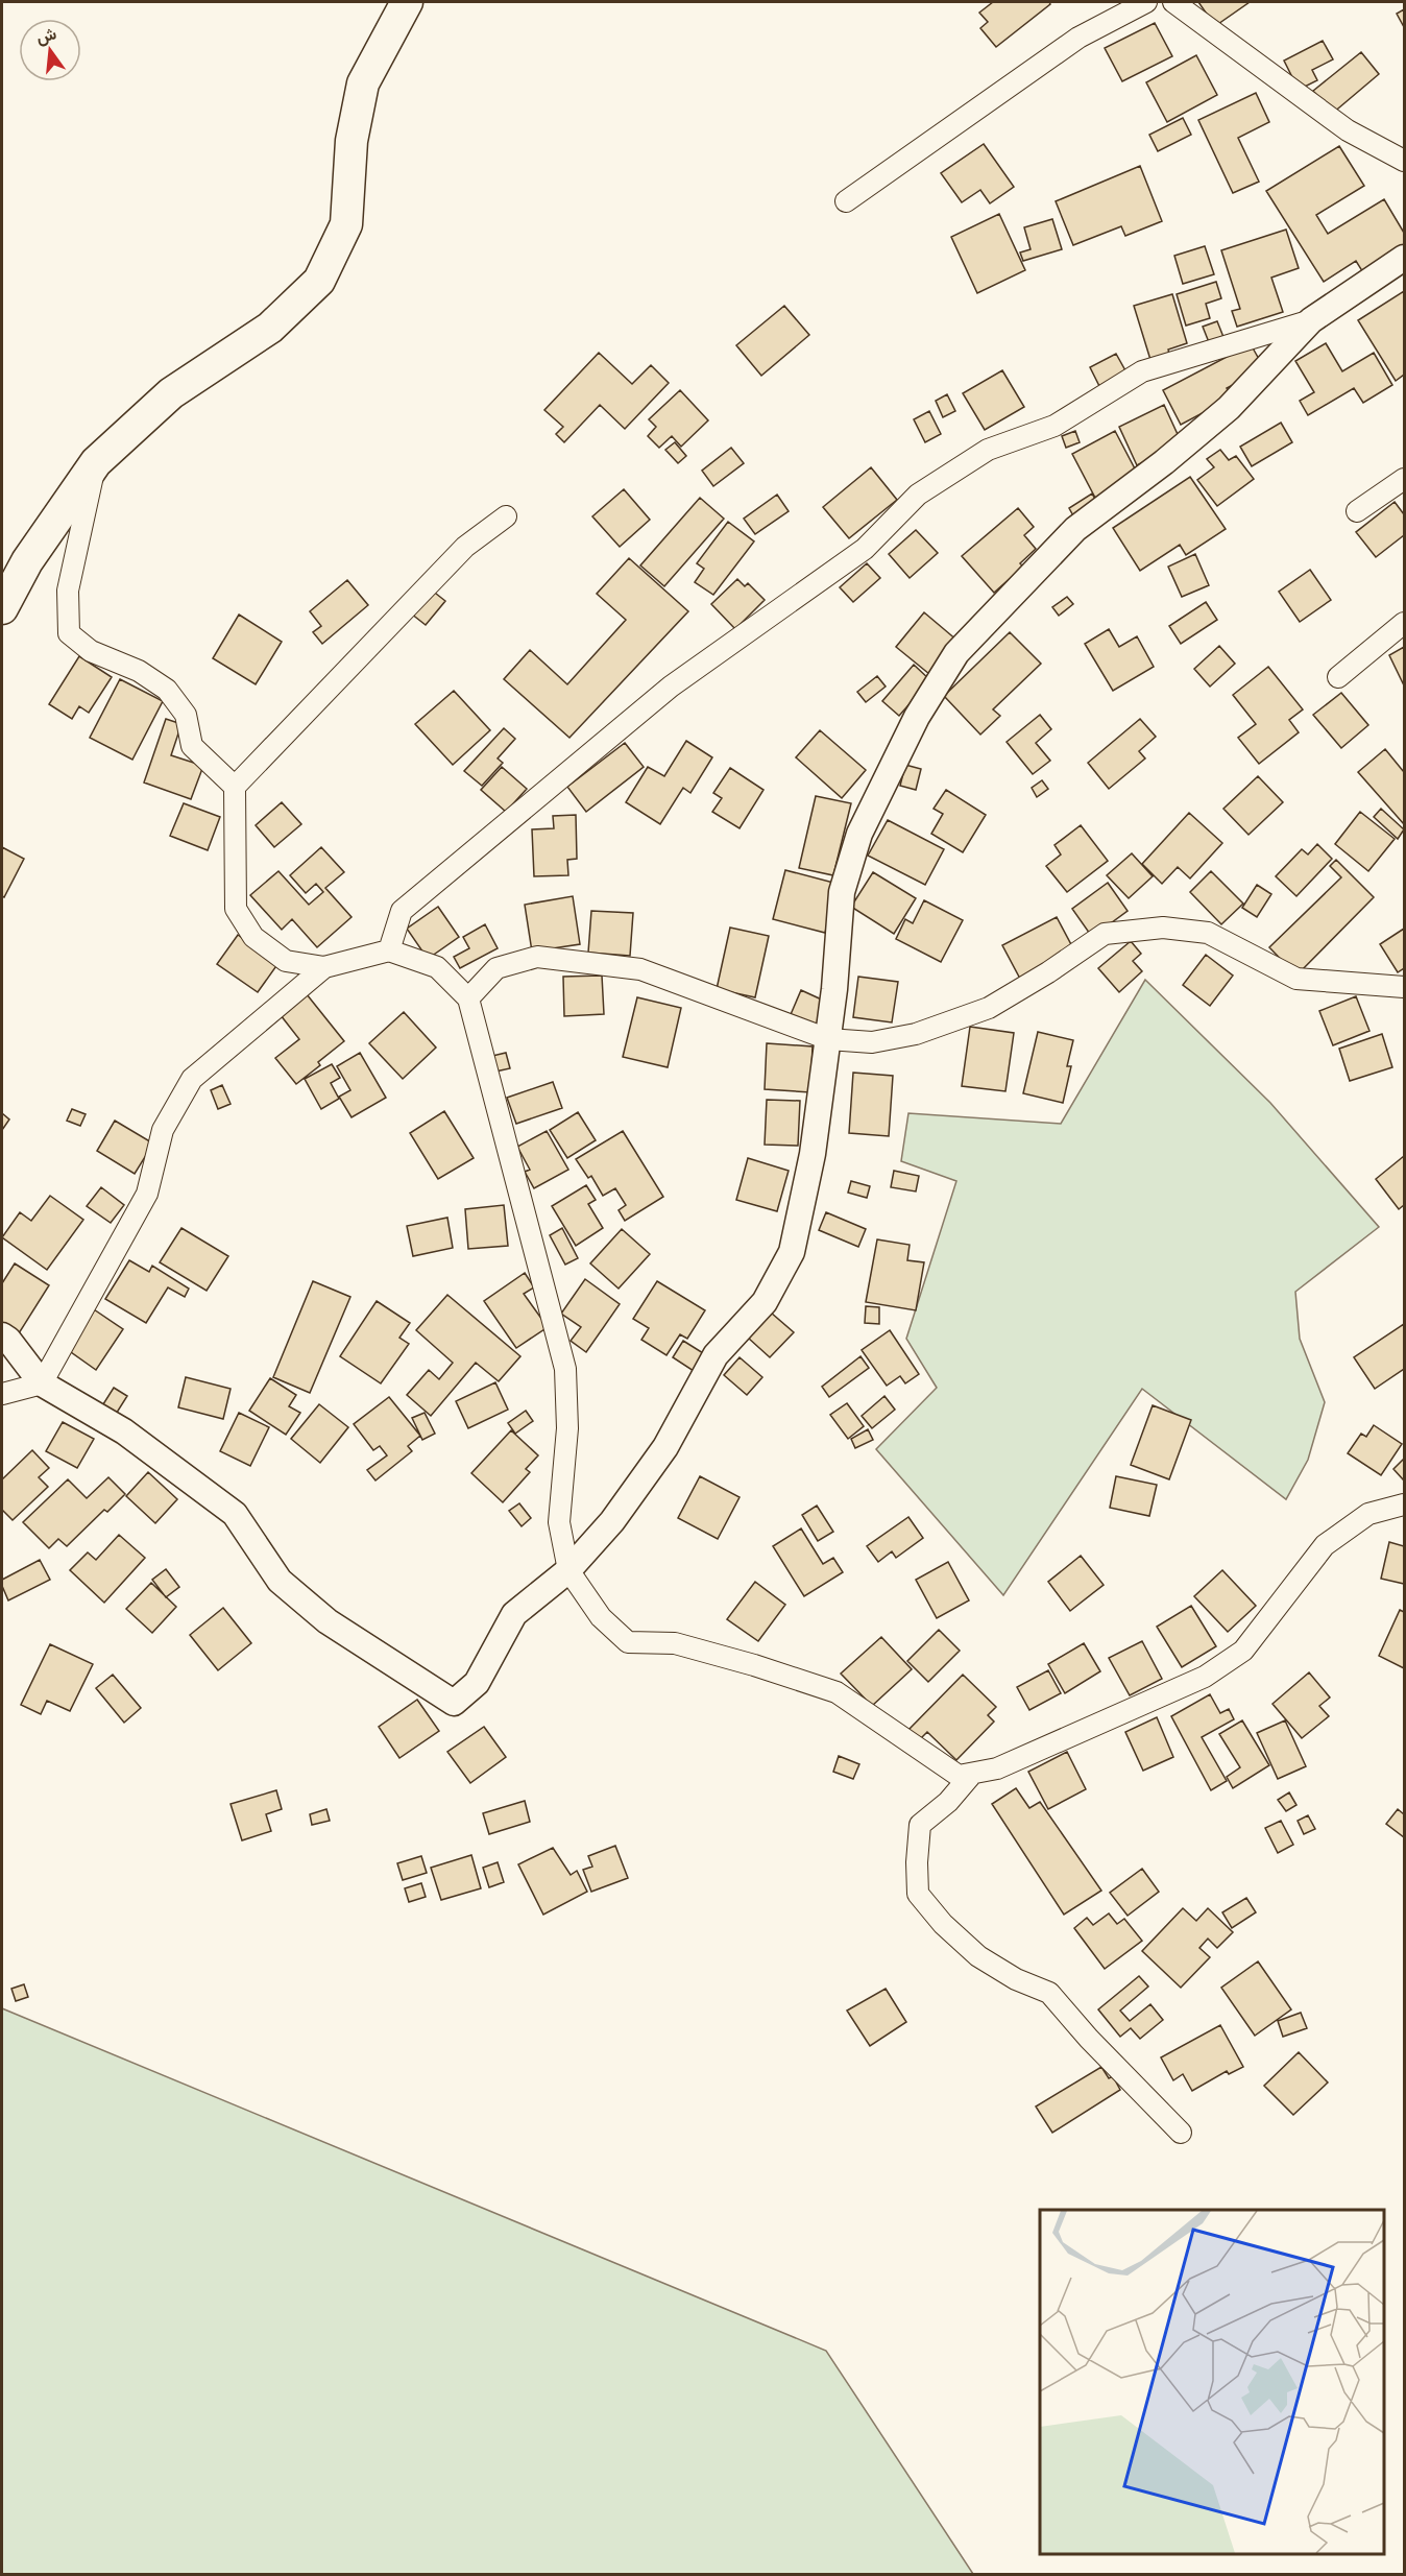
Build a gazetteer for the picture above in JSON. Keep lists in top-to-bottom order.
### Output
{
  "north": "top"
}
